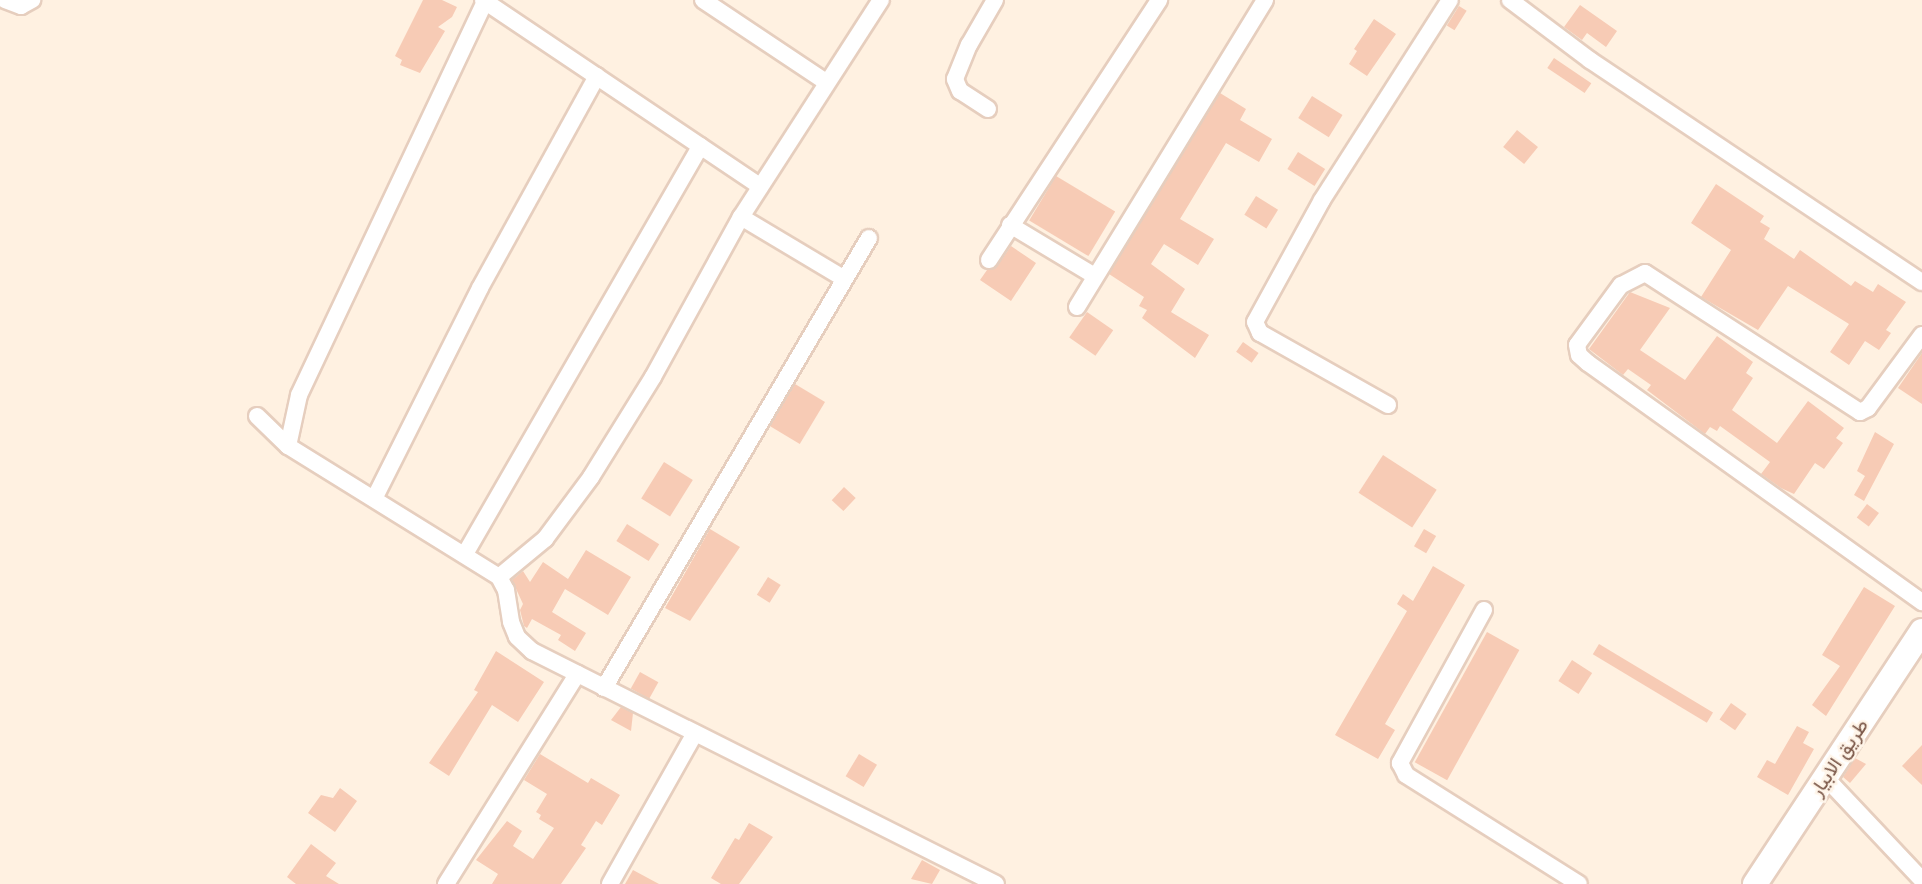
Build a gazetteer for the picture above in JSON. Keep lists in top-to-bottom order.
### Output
{
  "streets": {
    "main road": ["طريق الابيار"]
  }
}
